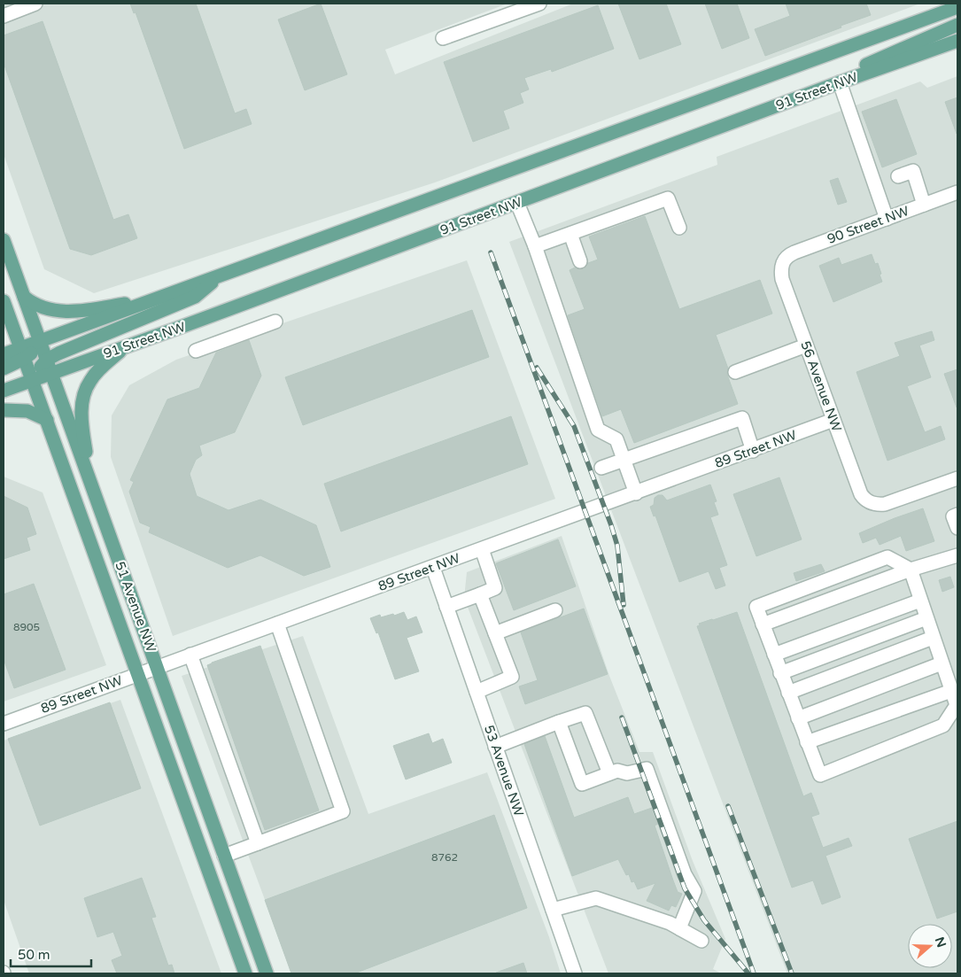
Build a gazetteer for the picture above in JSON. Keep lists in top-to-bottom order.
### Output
{
  "streets": {
    "main road": ["91 Street NW", "51 Avenue NW"],
    "street": [
      "90 Street NW",
      "56 Avenue NW",
      "89 Street NW",
      "53 Avenue NW"
    ]
  },
  "crossings": [
    ["91 Street NW", "51 Avenue NW"],
    ["90 Street NW", "56 Avenue NW"],
    ["56 Avenue NW", "89 Street NW"],
    ["89 Street NW", "51 Avenue NW"],
    ["89 Street NW", "53 Avenue NW"]
  ],
  "house_numbers": ["8905", "8762"],
  "scale_bar": "50 m",
  "north": "right"
}
